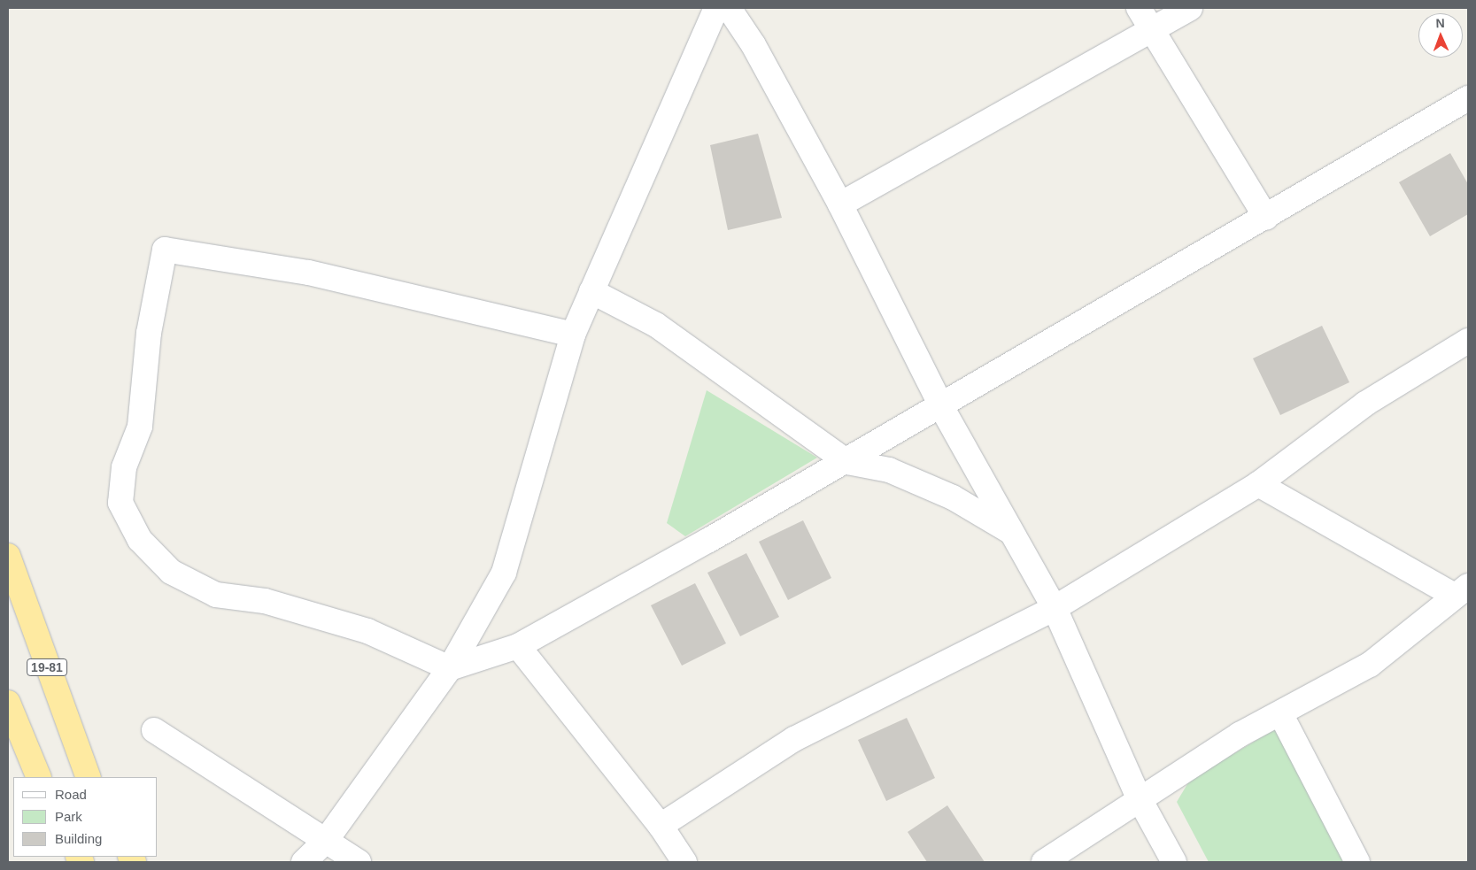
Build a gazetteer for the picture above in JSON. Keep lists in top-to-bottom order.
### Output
{
  "streets": {
    "highway": ["19-81"]
  },
  "legend": ["Road", "Park", "Building"],
  "north": "top"
}
